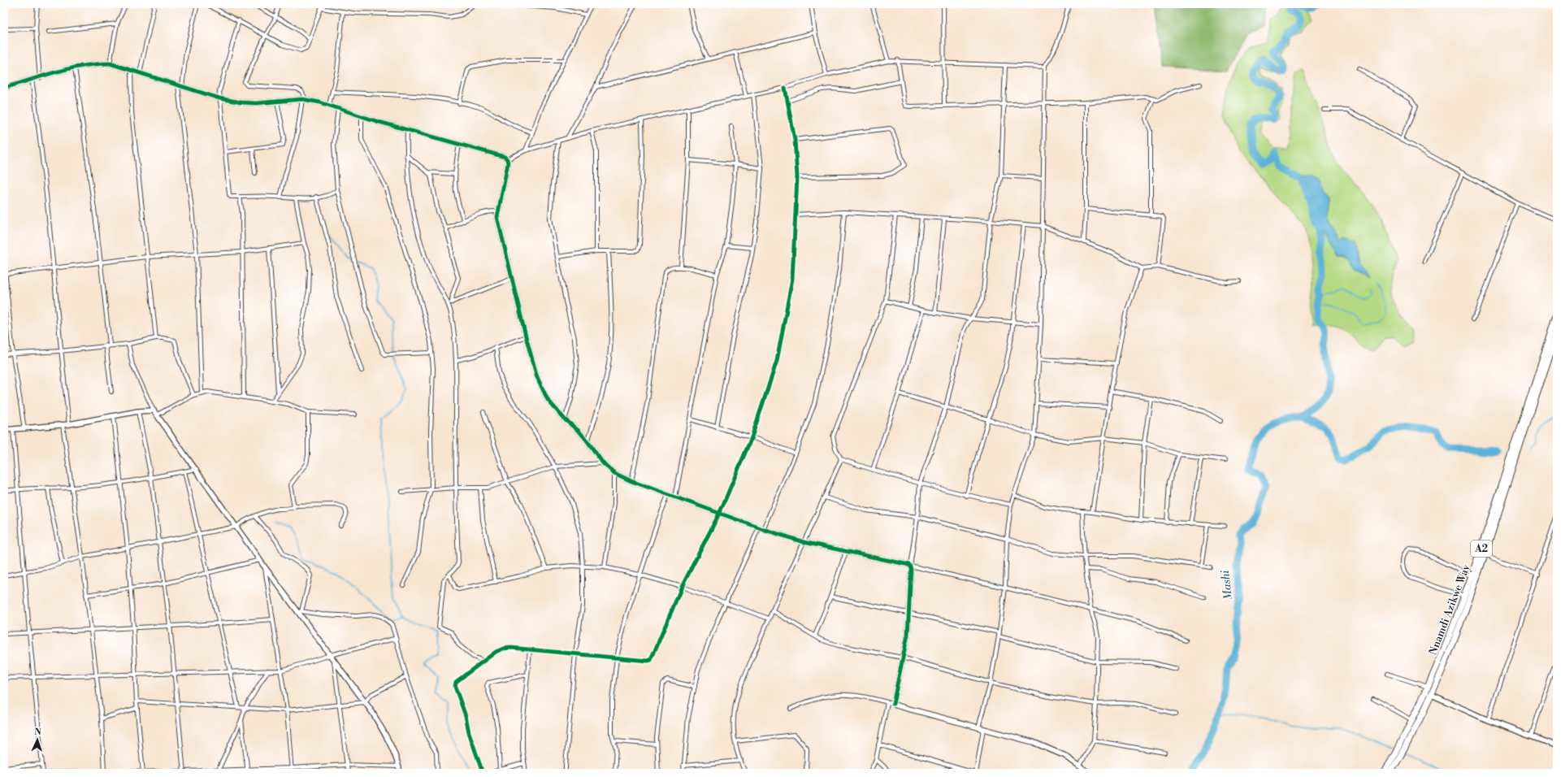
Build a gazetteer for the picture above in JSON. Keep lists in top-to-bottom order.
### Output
{
  "streets": {
    "highway": ["A2", "Nnamdi Azikwe Way"]
  },
  "water": ["Mashi"],
  "north": "top"
}
